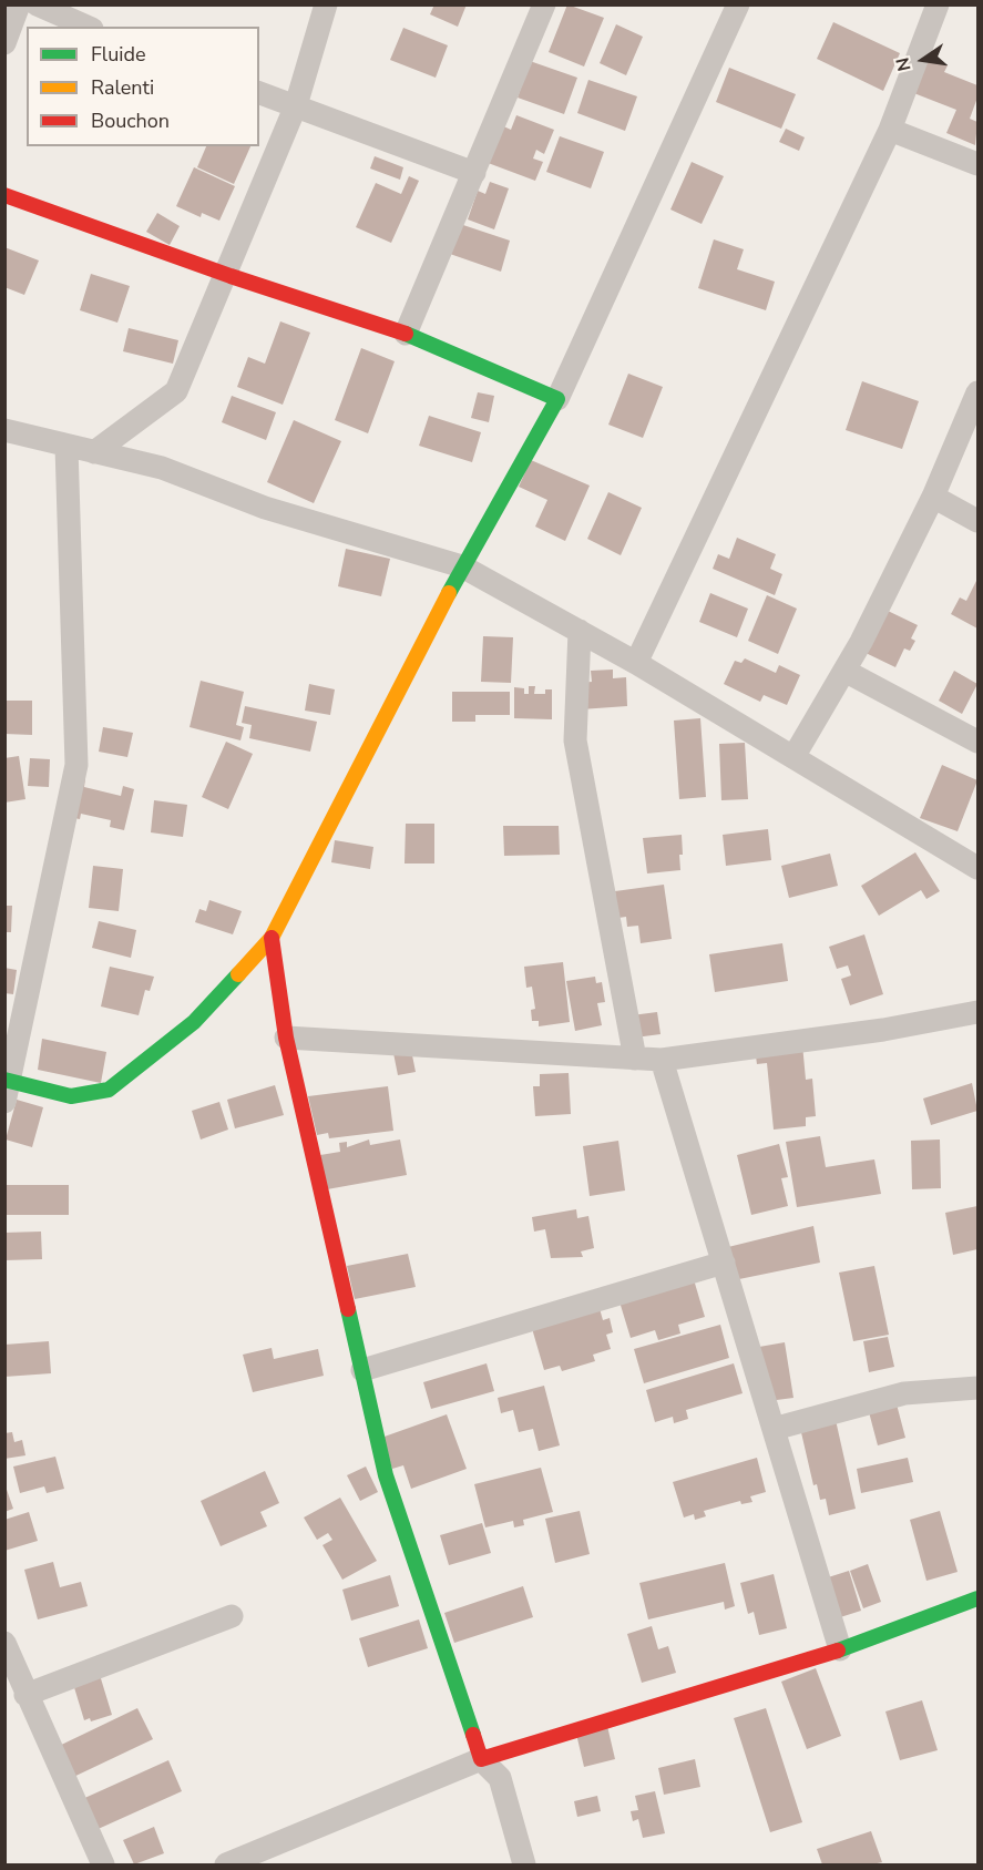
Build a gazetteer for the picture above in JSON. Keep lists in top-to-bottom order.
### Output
{
  "legend": ["Fluide", "Ralenti", "Bouchon"],
  "north": "left"
}
